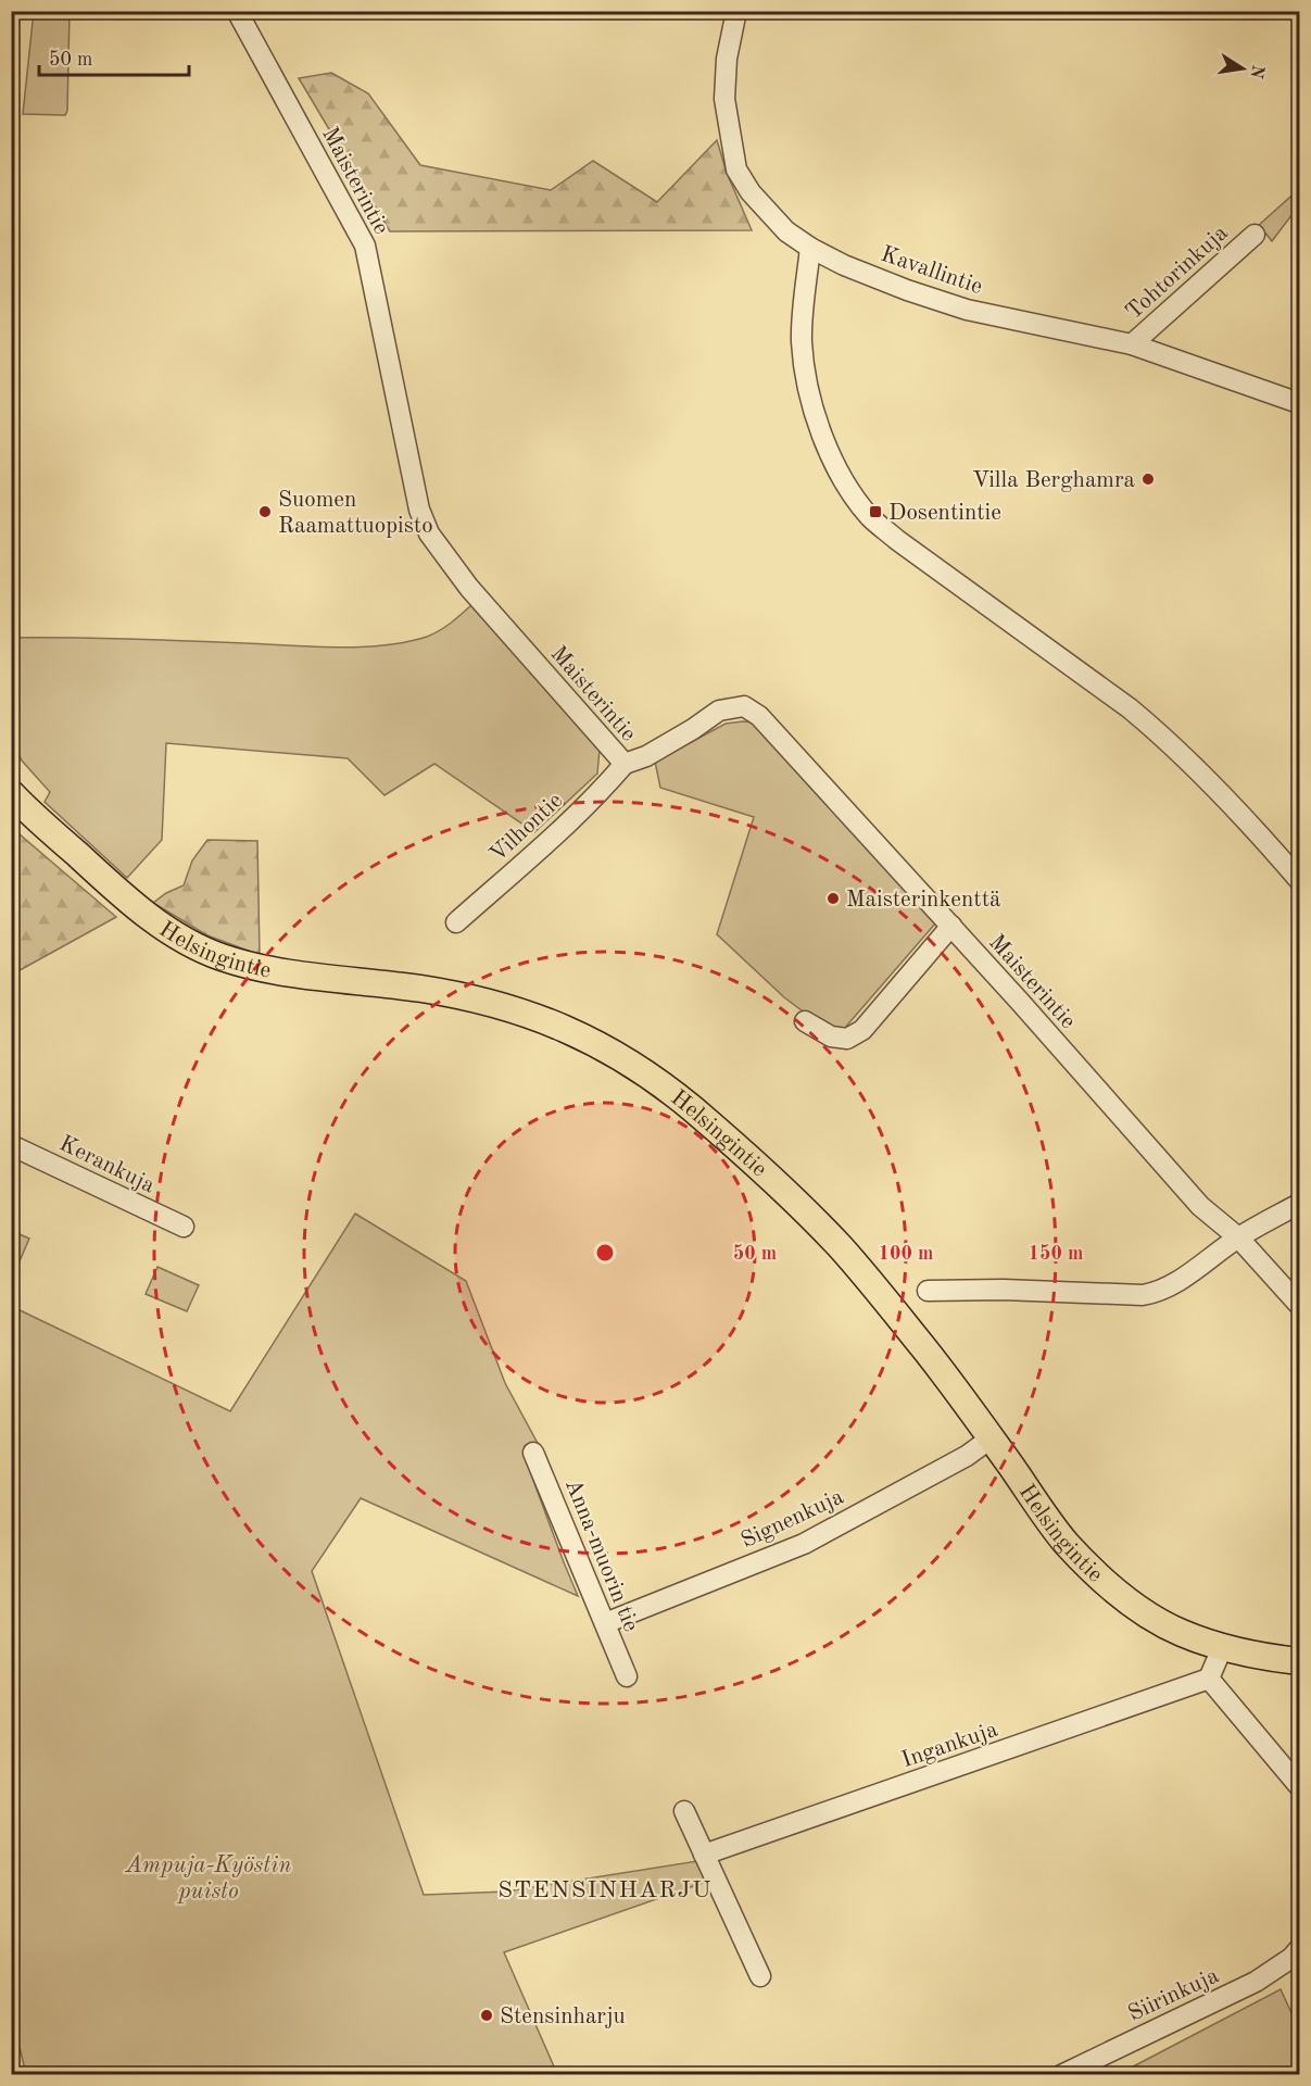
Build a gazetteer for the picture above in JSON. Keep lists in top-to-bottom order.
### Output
{
  "streets": {
    "main road": ["Helsingintie"],
    "street": [
      "Maisterintie",
      "Kavallintie",
      "Tohtorinkuja",
      "Vilhontie",
      "Kerankuja",
      "Signenkuja",
      "Anna-muorin tie",
      "Ingankuja",
      "Siirinkuja"
    ]
  },
  "crossings": [
    ["Maisterintie", "Vilhontie"],
    ["Kavallintie", "Tohtorinkuja"],
    ["Helsingintie", "Signenkuja"],
    ["Signenkuja", "Anna-muorin tie"]
  ],
  "districts": ["STENSINHARJU"],
  "parks": ["Ampuja-Kyöstin puisto"],
  "places": {
    "other": [
      "Villa Berghamra",
      "Suomen Raamattuopisto",
      "Maisterinkenttä",
      "Stensinharju"
    ],
    "transit": ["Dosentintie"]
  },
  "scale_bar": "50 m",
  "north": "right",
  "rings": ["50 m", "100 m", "150 m"]
}
